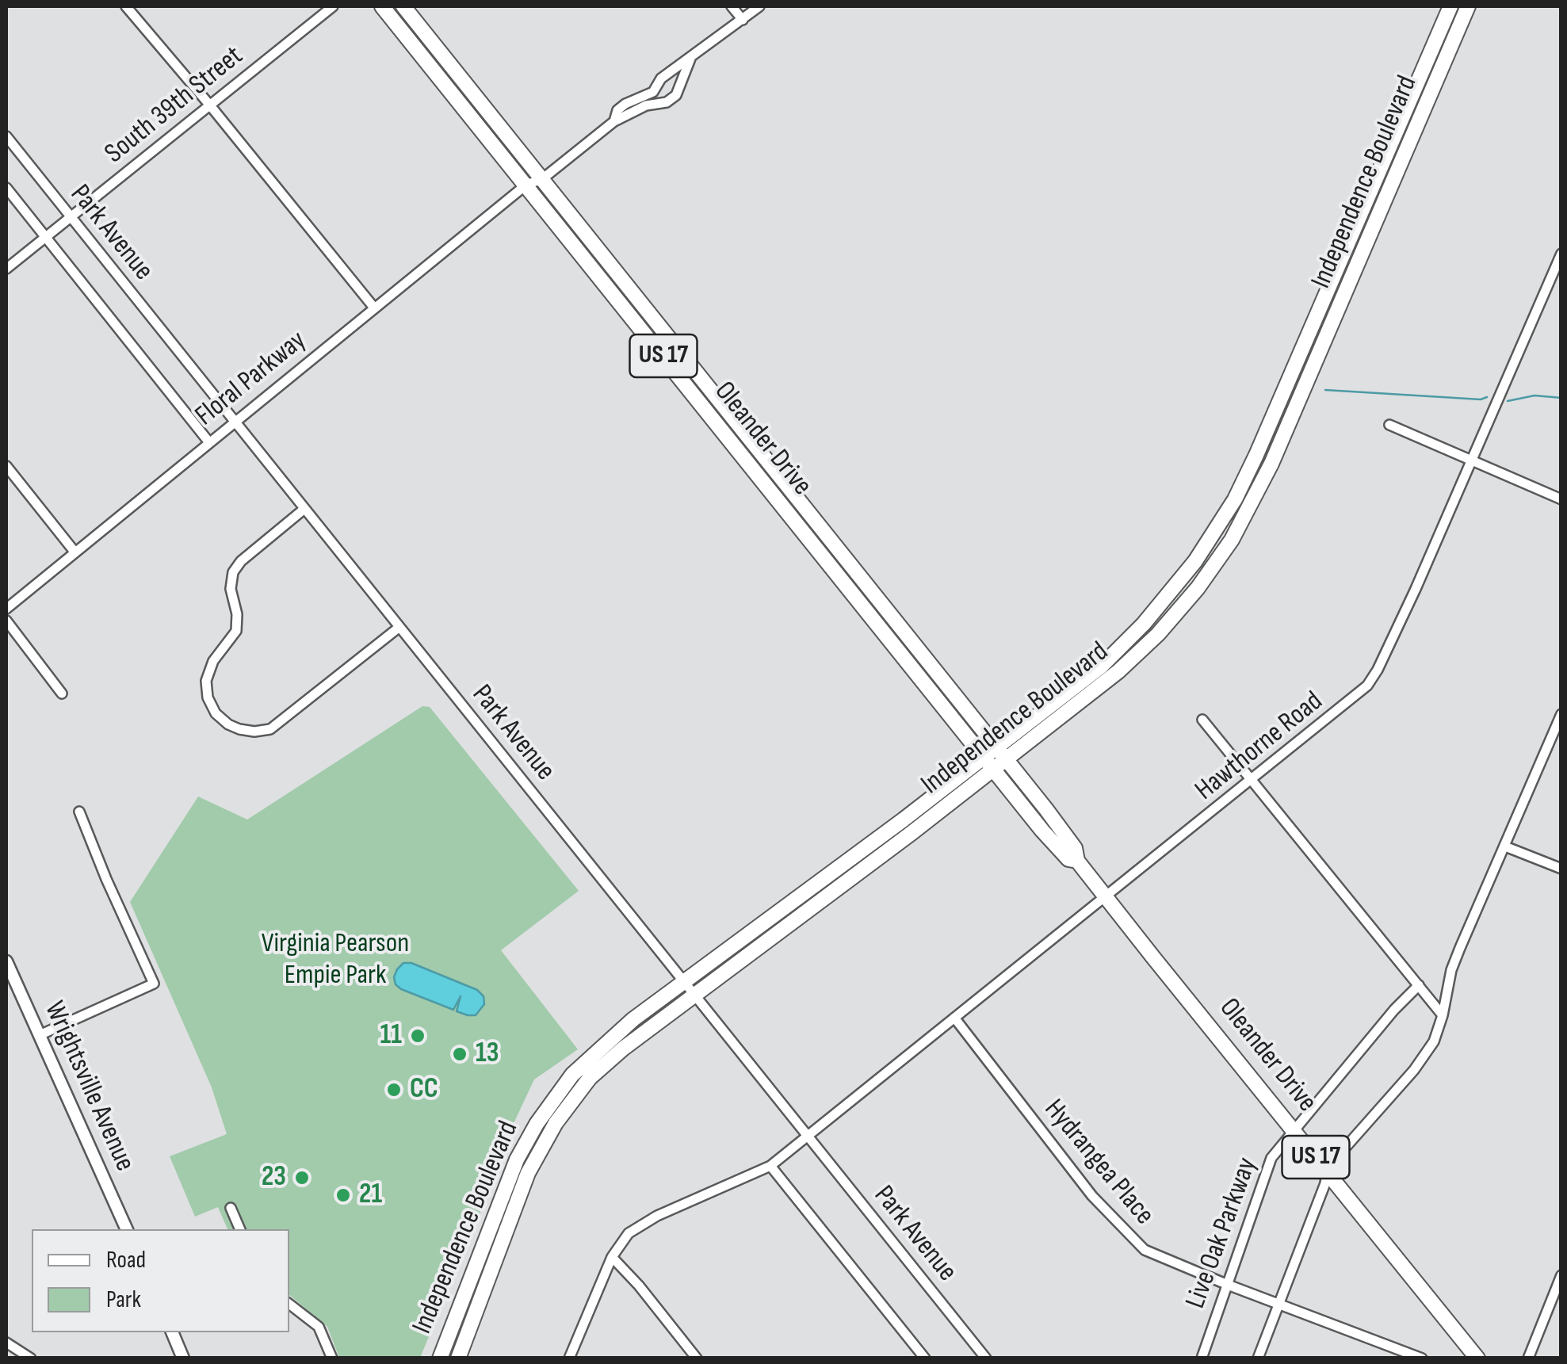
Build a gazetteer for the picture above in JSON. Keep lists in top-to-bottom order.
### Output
{
  "streets": {
    "main road": ["Independence Boulevard", "US 17", "Oleander Drive"],
    "street": [
      "South 39th Street",
      "Park Avenue",
      "Floral Parkway",
      "Hawthorne Road",
      "Wrightsville Avenue",
      "Hydrangea Place",
      "Live Oak Parkway"
    ]
  },
  "crossings": [
    ["South 39th Street", "Park Avenue"],
    ["Independence Boulevard", "Park Avenue"],
    ["Independence Boulevard", "Oleander Drive"],
    ["Park Avenue", "Floral Parkway"],
    ["Park Avenue", "Hawthorne Road"],
    ["Floral Parkway", "Oleander Drive"],
    ["Oleander Drive", "Hawthorne Road"],
    ["Oleander Drive", "Live Oak Parkway"],
    ["Hawthorne Road", "Hydrangea Place"],
    ["Hydrangea Place", "Live Oak Parkway"]
  ],
  "parks": ["Virginia Pearson Empie Park"],
  "places": [
    "11",
    "13",
    "CC",
    "23",
    "21"
  ],
  "legend": ["Road", "Park"]
}
